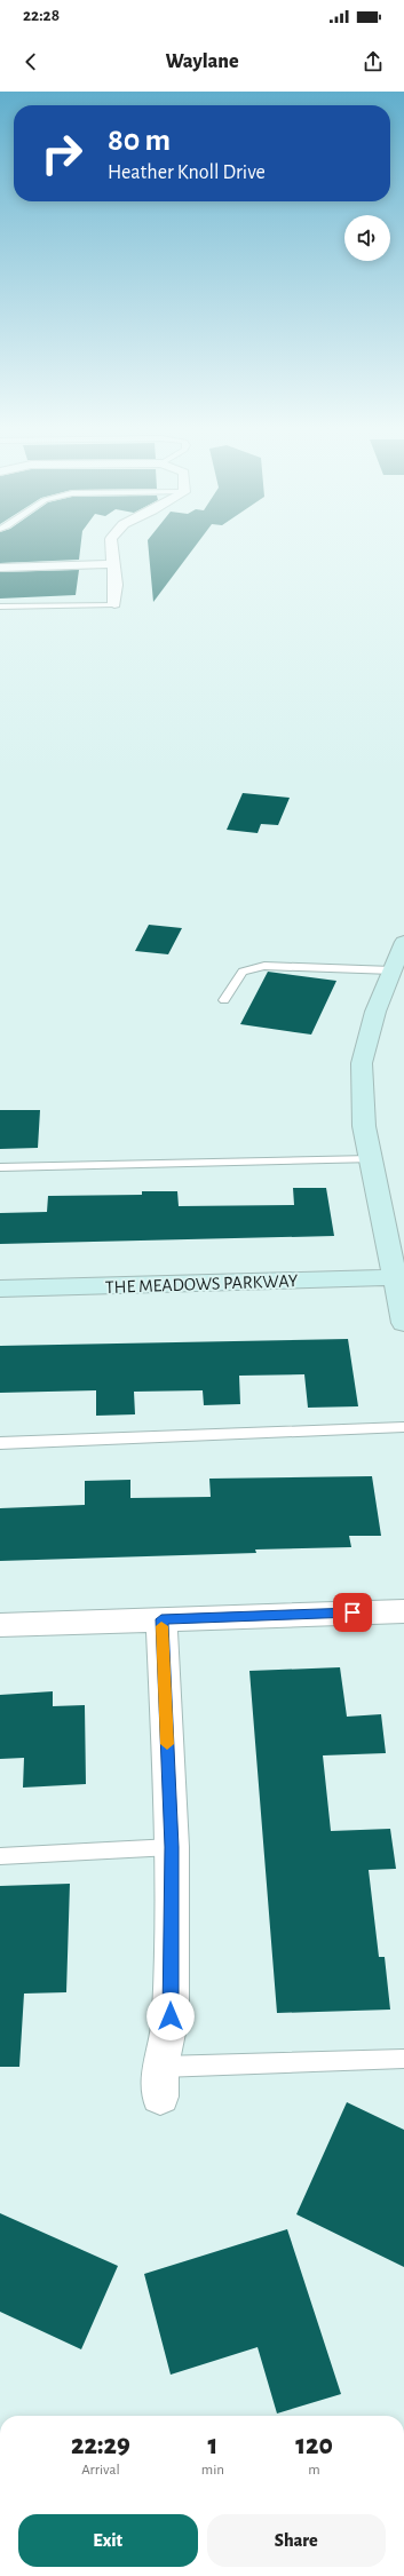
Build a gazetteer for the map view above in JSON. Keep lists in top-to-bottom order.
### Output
{
  "streets": {
    "main road": ["THE MEADOWS PARKWAY"]
  },
  "page": {
    "status": "22:28",
    "header": "Waylane",
    "turn": ["80 m", "Heather Knoll Drive"],
    "eta": [
      "22:29",
      "Arrival",
      "1",
      "min",
      "120",
      "m"
    ],
    "buttons": ["Exit", "Share"]
  }
}
